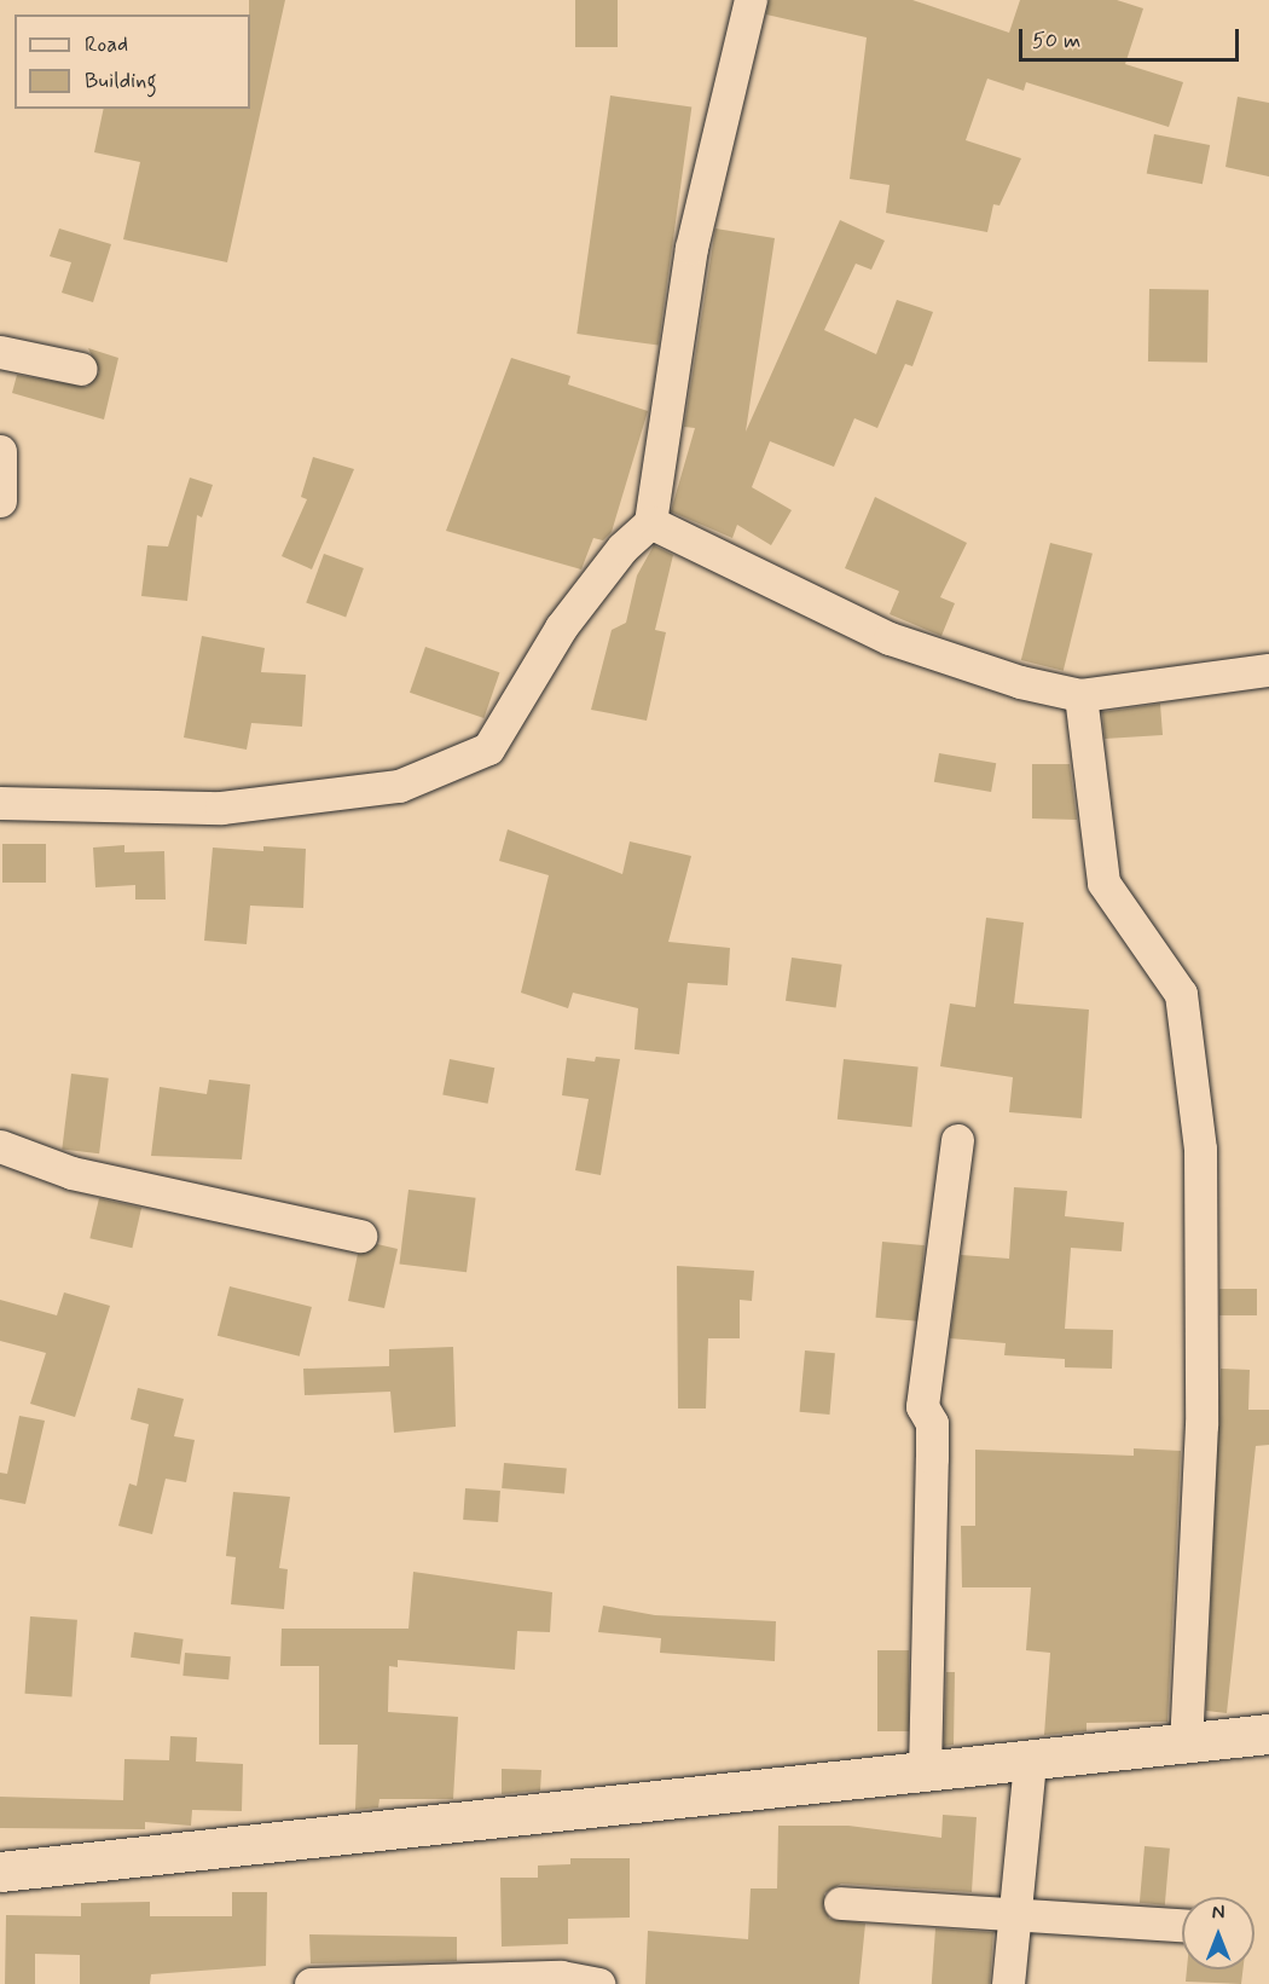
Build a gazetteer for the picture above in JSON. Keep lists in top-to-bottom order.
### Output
{
  "legend": ["Road", "Building"],
  "scale_bar": "50 m",
  "north": "top"
}
